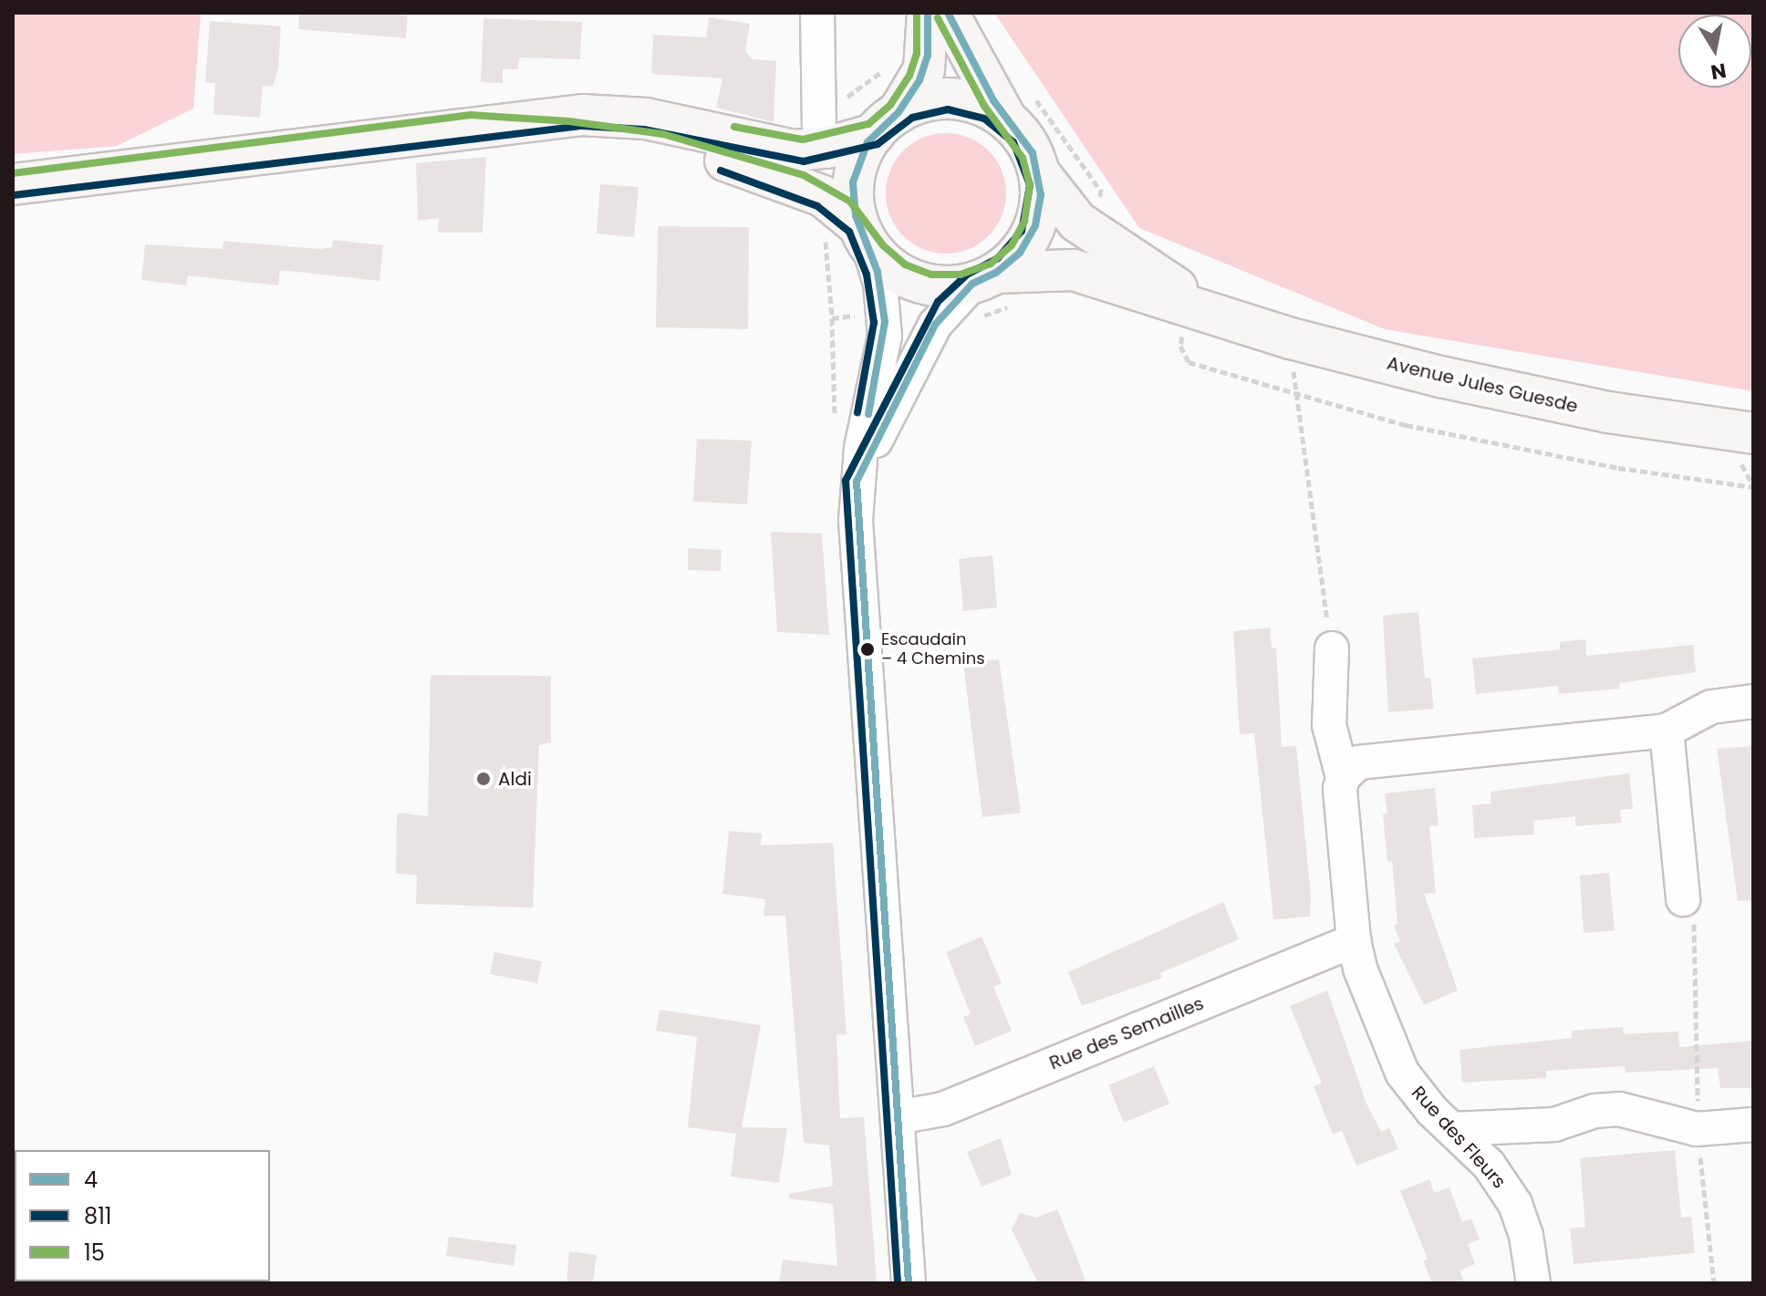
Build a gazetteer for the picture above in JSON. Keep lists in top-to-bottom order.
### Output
{
  "streets": {
    "main road": ["Avenue Jules Guesde"],
    "street": ["Rue des Semailles", "Rue des Fleurs"]
  },
  "crossings": [
    ["Rue des Semailles", "Rue des Fleurs"]
  ],
  "places": ["Escaudain – 4 Chemins", "Aldi"],
  "lines": ["transit line 4", "transit line 15", "transit line 811"],
  "legend": ["4", "811", "15"],
  "north": "bottom"
}
